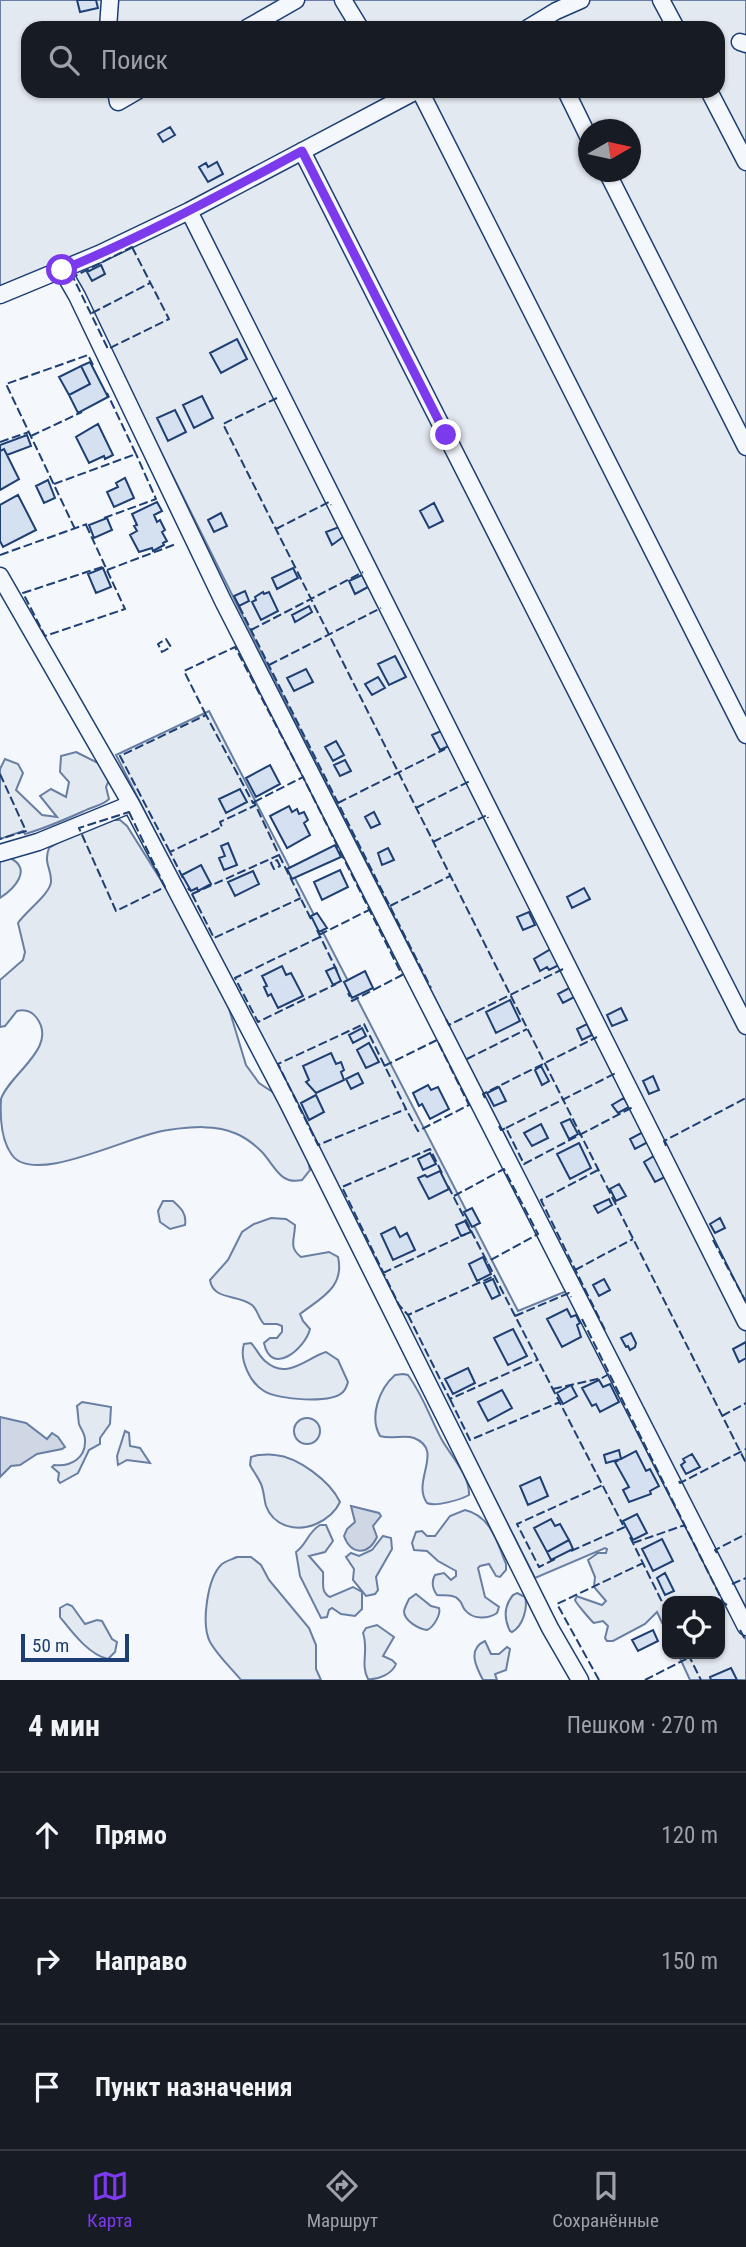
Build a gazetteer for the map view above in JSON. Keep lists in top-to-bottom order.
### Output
{
  "scale_bar": "50 m",
  "north": "right",
  "page": {
    "search": "Поиск",
    "scale": "50 m",
    "heading": ["4 мин", "Пешком · 270 m"],
    "list": [
      ["Прямо", "120 m"],
      ["Направо", "150 m"],
      "Пункт назначения"
    ],
    "nav": ["Карта", "Маршрут", "Сохранённые"]
  }
}
